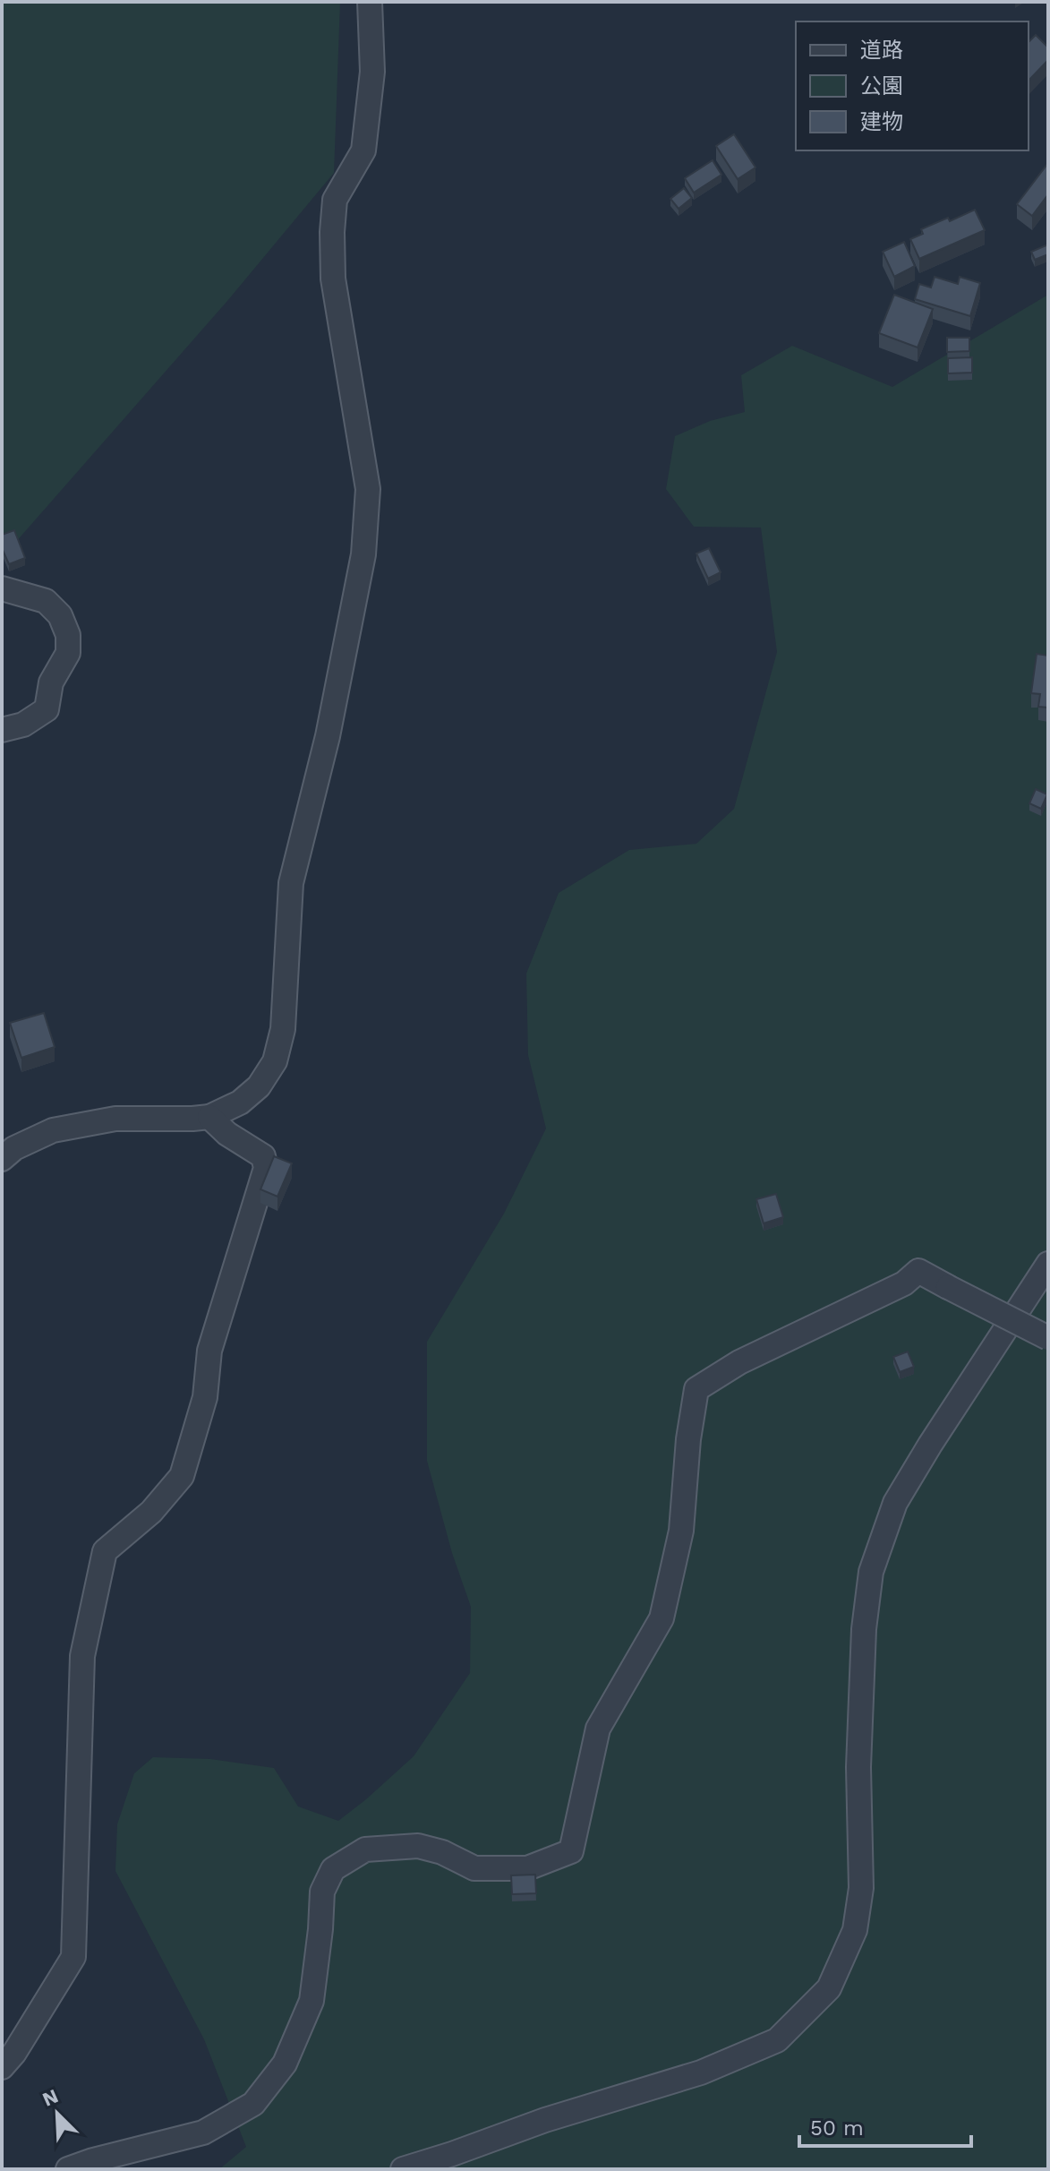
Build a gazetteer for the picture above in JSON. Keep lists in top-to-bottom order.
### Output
{
  "legend": ["道路", "公園", "建物"],
  "scale_bar": "50 m",
  "north": "top left"
}
